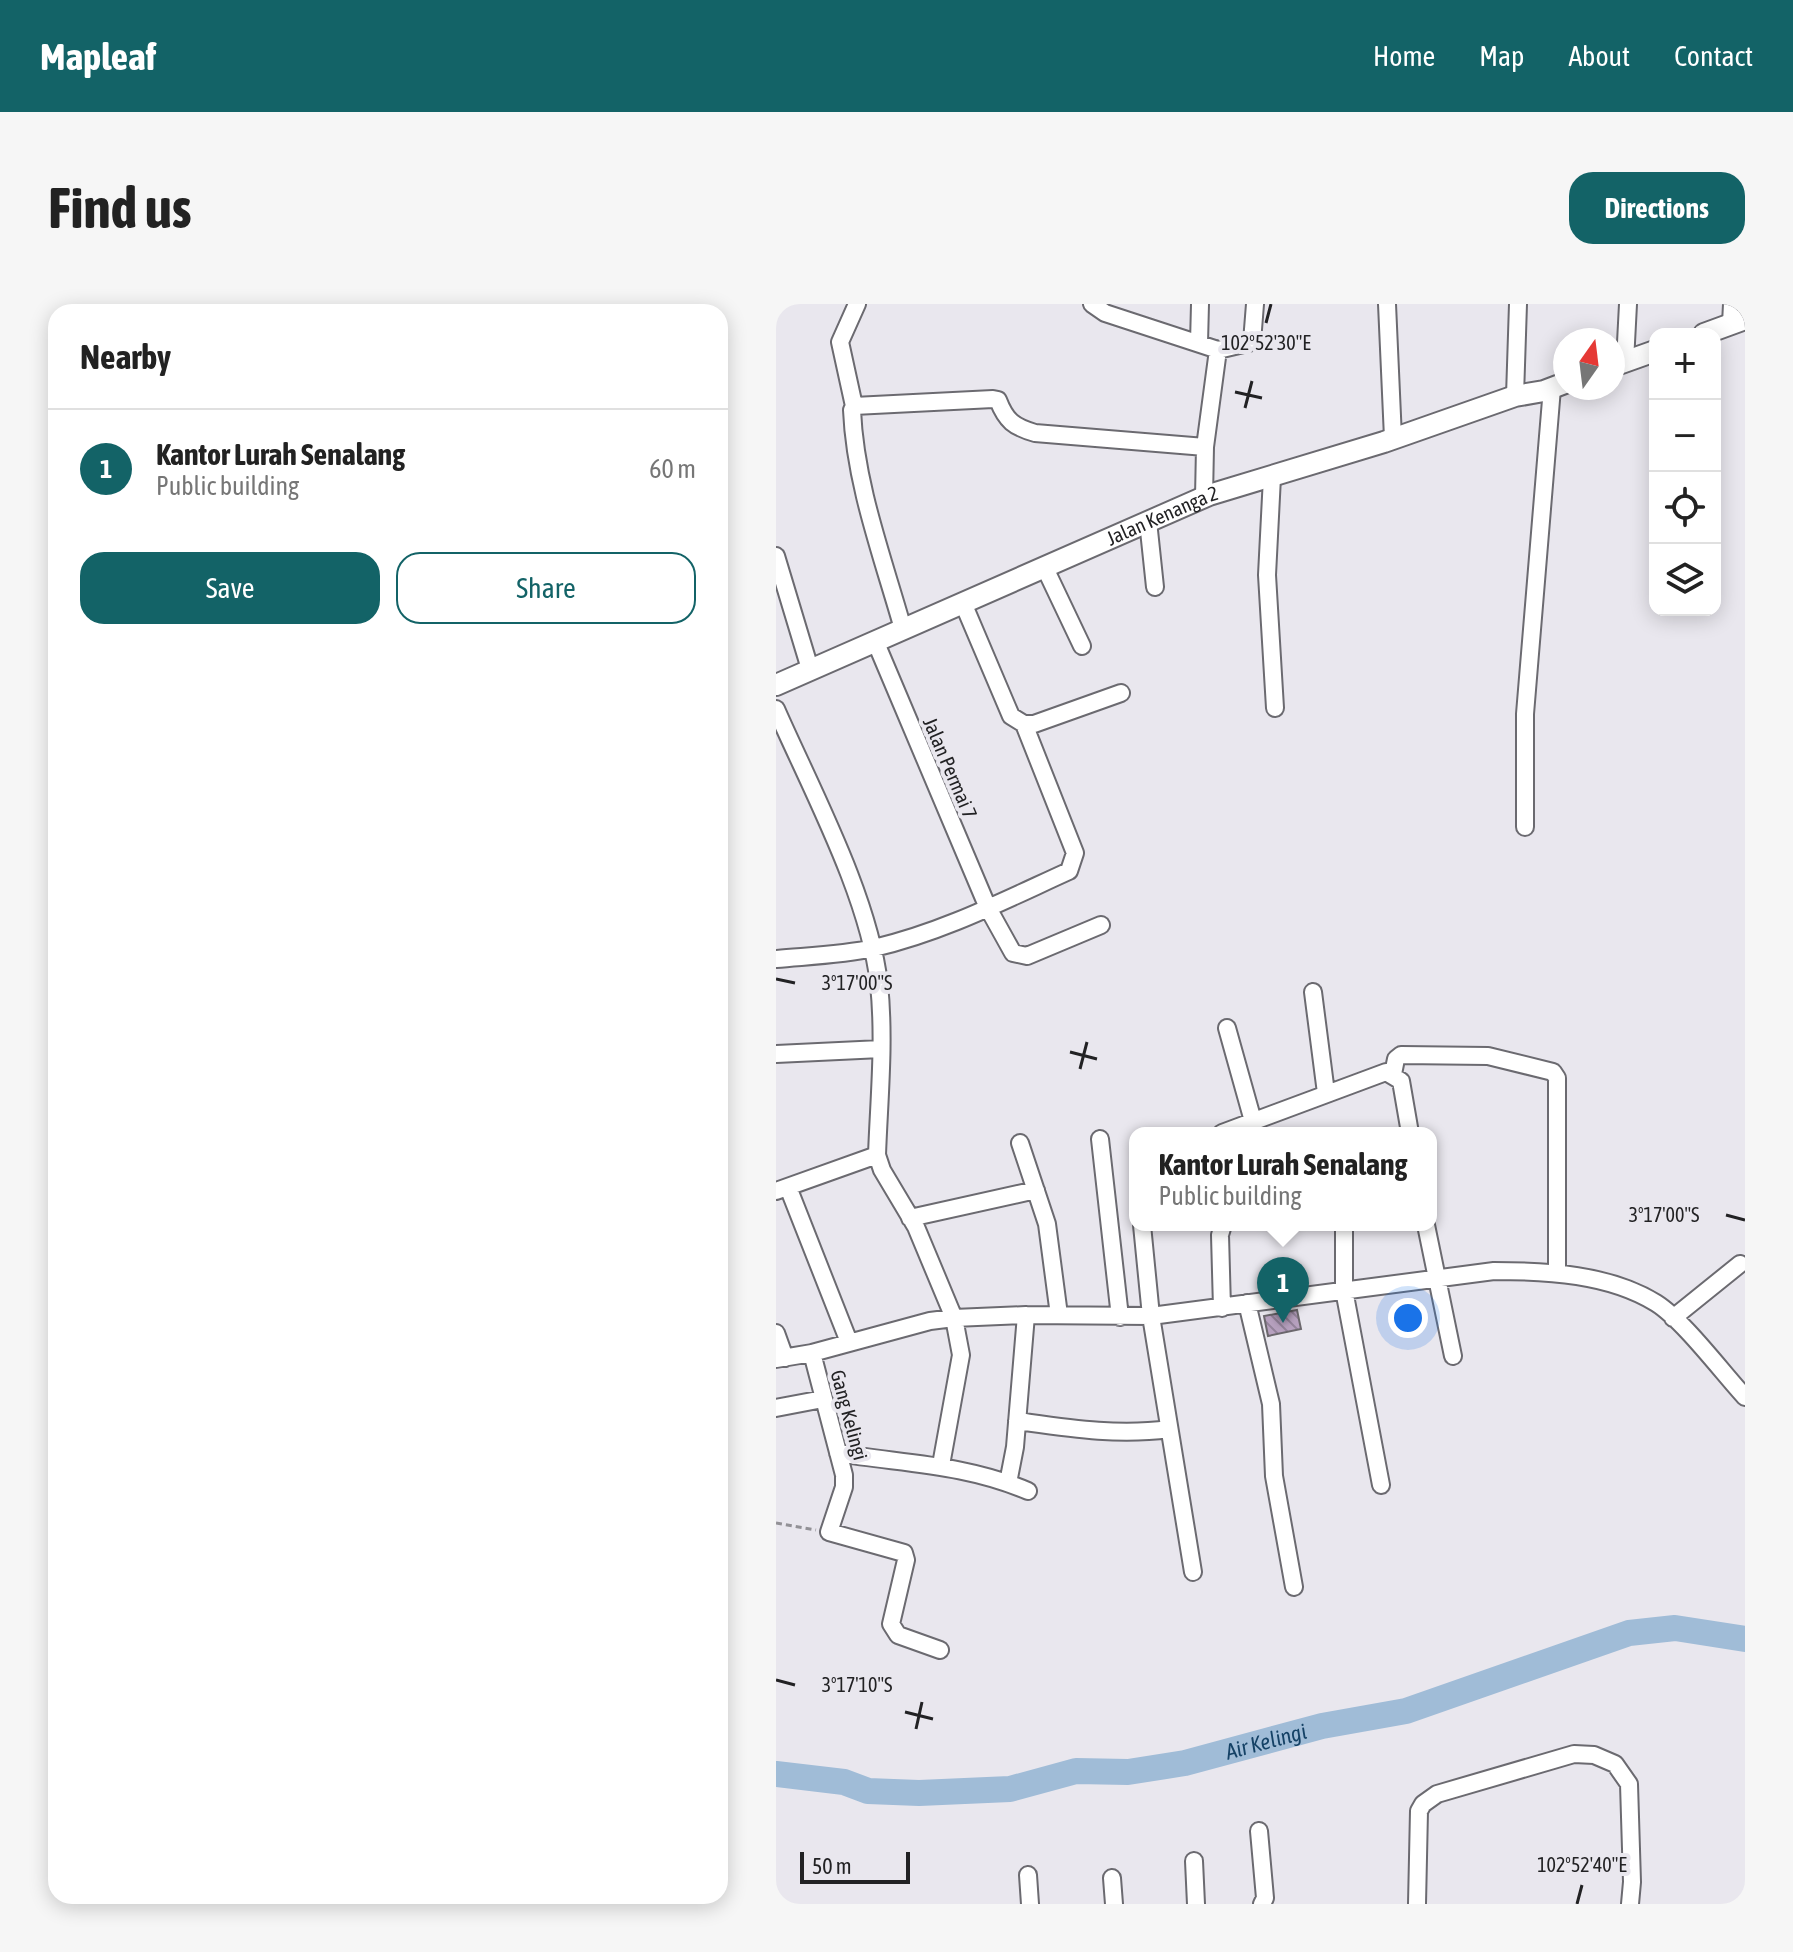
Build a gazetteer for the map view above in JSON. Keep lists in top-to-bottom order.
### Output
{
  "streets": {
    "main road": ["Jalan Kenanga 2"],
    "street": ["Jalan Permai 7", "Gang Kelingi"]
  },
  "crossings": [
    ["Jalan Kenanga 2", "Jalan Permai 7"]
  ],
  "water": ["Air Kelingi"],
  "scale_bar": "50 m",
  "north": "top",
  "page": {
    "header": "Mapleaf",
    "nav": [
      "Home",
      "Map",
      "About",
      "Contact"
    ],
    "buttons": [
      "Directions",
      ["Save", "Share"]
    ],
    "title": "Find us",
    "heading": "Nearby",
    "map_buttons": ["+", "−"],
    "list": [
      {
        "mark": "1",
        "name": "Kantor Lurah Senalang",
        "note": "Public building",
        "value": "60 m"
      }
    ],
    "popup": ["Kantor Lurah Senalang", "Public building"],
    "pins": "1",
    "scale": "50 m"
  },
  "coordinates": [
    "102°52'30\"E",
    "3°17'00\"S",
    "3°17'10\"S",
    "102°52'40\"E"
  ]
}
